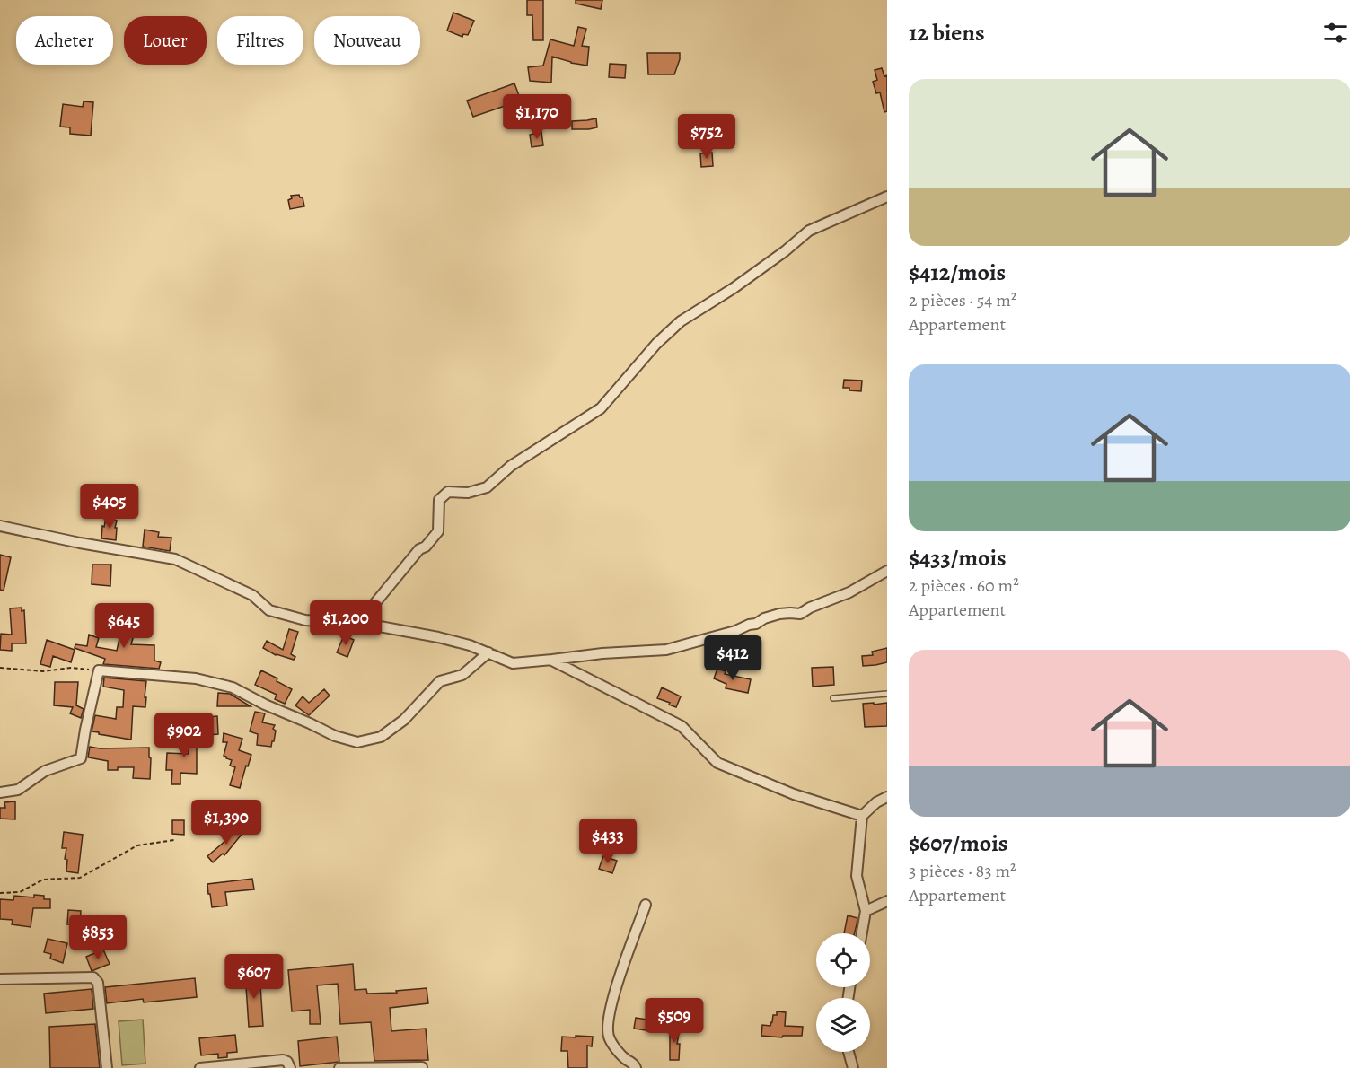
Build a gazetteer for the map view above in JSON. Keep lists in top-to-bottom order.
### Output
{
  "page": {
    "heading": "12 biens",
    "chip": [
      "Acheter",
      "Louer",
      "Filtres",
      "Nouveau"
    ],
    "list": [
      {
        "name": "$412/mois",
        "note": "2 pièces · 54 m² · Appartement"
      },
      {
        "name": "$433/mois",
        "note": "2 pièces · 60 m² · Appartement"
      },
      {
        "name": "$607/mois",
        "note": "3 pièces · 83 m² · Appartement"
      }
    ],
    "price": [
      "$1,170",
      "$752",
      "$405",
      "$1,200",
      "$645",
      "$412",
      "$902",
      "$1,390",
      "$433",
      "$853",
      "$607",
      "$509"
    ]
  }
}
